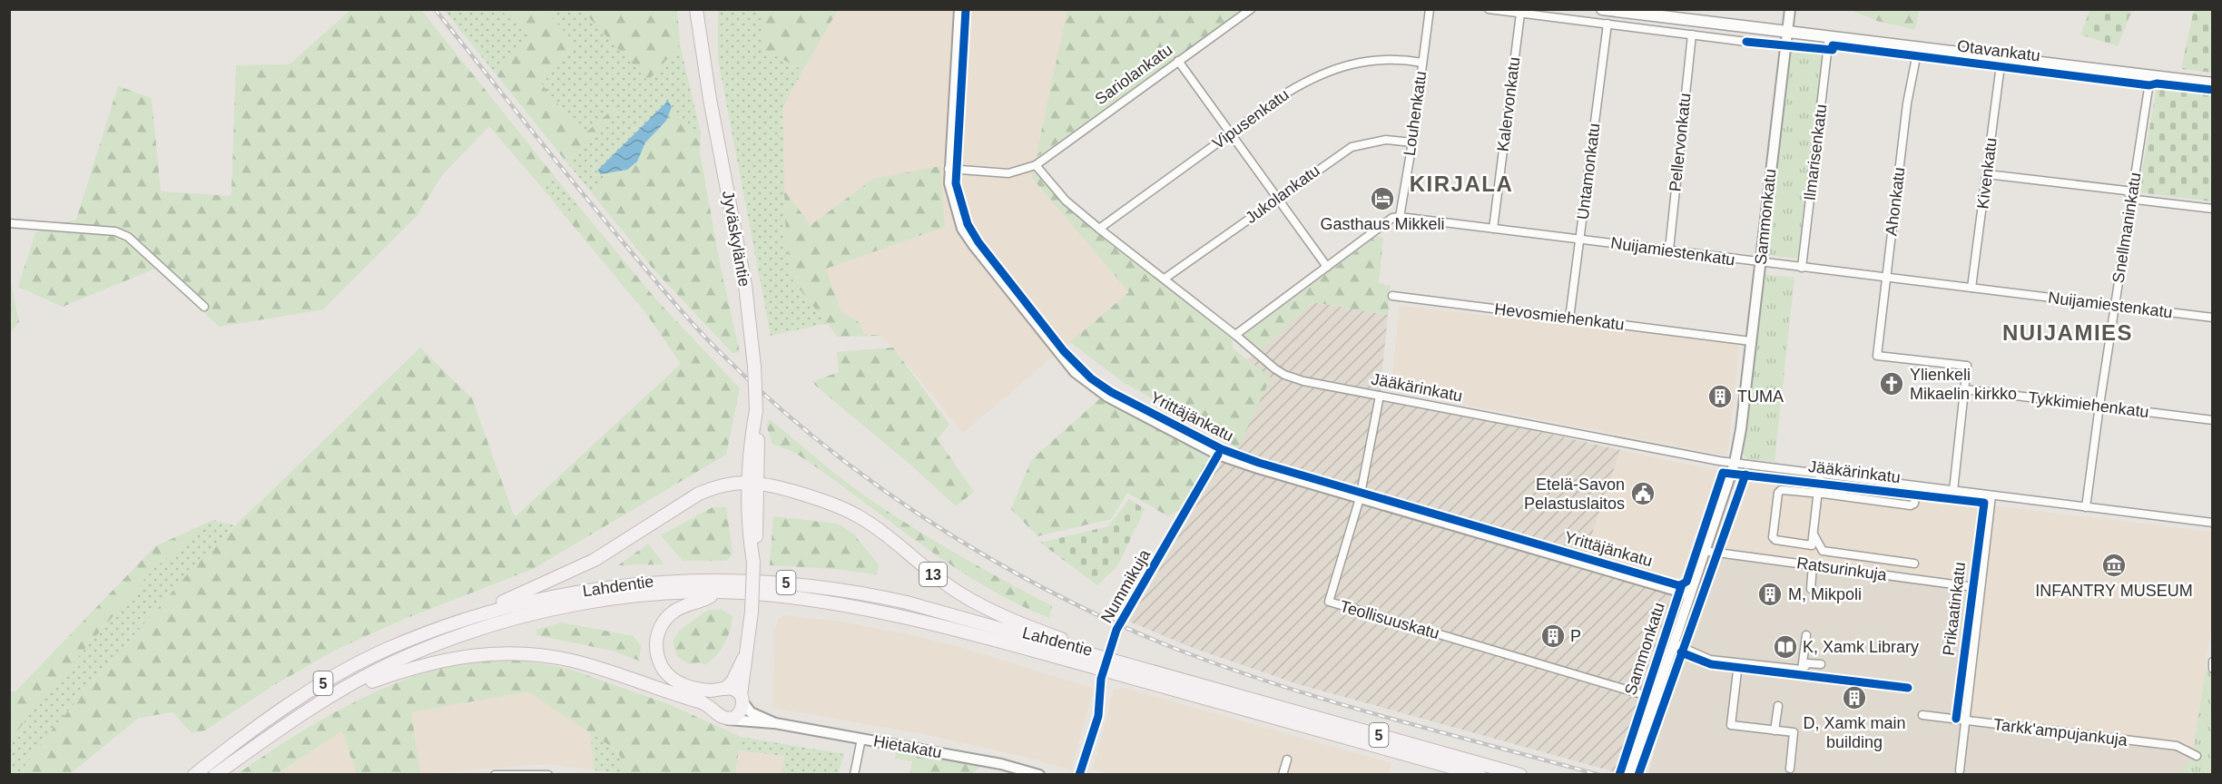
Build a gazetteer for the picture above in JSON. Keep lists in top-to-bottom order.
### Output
{
  "streets": {
    "highway": [
      "Jyväskyläntie",
      "13",
      "5",
      "Lahdentie"
    ],
    "main road": ["Otavankatu"],
    "street": [
      "Sariolankatu",
      "Kalervonkatu",
      "Louhenkatu",
      "Vipusenkatu",
      "Pellervonkatu",
      "Ilmarisenkatu",
      "Untamonkatu",
      "Kivenkatu",
      "Jukolankatu",
      "Ahonkatu",
      "Sammonkatu",
      "Snellmaninkatu",
      "Nuijamiestenkatu",
      "Hevosmiehenkatu",
      "Jääkärinkatu",
      "Tykkimiehenkatu",
      "Yrittäjänkatu",
      "Ratsurinkuja",
      "Prikaatinkatu",
      "Teollisuuskatu",
      "Tarkk'ampujankuja",
      "Hietakatu"
    ],
    "cycle path": ["Nummikuja"]
  },
  "crossings": [
    ["Otavankatu", "Ilmarisenkatu"],
    ["Otavankatu", "Kivenkatu"],
    ["Otavankatu", "Ahonkatu"],
    ["Otavankatu", "Sammonkatu"],
    ["Otavankatu", "Snellmaninkatu"],
    ["Sariolankatu", "Jääkärinkatu"],
    ["Kalervonkatu", "Nuijamiestenkatu"],
    ["Louhenkatu", "Vipusenkatu"],
    ["Louhenkatu", "Jukolankatu"],
    ["Louhenkatu", "Nuijamiestenkatu"],
    ["Vipusenkatu", "Jääkärinkatu"],
    ["Pellervonkatu", "Nuijamiestenkatu"],
    ["Ilmarisenkatu", "Nuijamiestenkatu"],
    ["Untamonkatu", "Nuijamiestenkatu"],
    ["Untamonkatu", "Hevosmiehenkatu"],
    ["Kivenkatu", "Nuijamiestenkatu"],
    ["Jukolankatu", "Jääkärinkatu"],
    ["Ahonkatu", "Nuijamiestenkatu"],
    ["Ahonkatu", "Tykkimiehenkatu"],
    ["Sammonkatu", "Nuijamiestenkatu"],
    ["Sammonkatu", "Hevosmiehenkatu"],
    ["Sammonkatu", "Jääkärinkatu"],
    ["Sammonkatu", "Yrittäjänkatu"],
    ["Sammonkatu", "Ratsurinkuja"],
    ["Sammonkatu", "Teollisuuskatu"],
    ["Snellmaninkatu", "Nuijamiestenkatu"],
    ["Snellmaninkatu", "Jääkärinkatu"],
    ["Snellmaninkatu", "Tykkimiehenkatu"],
    ["Jyväskyläntie", "13"],
    ["Jyväskyläntie", "Hietakatu"],
    ["Jääkärinkatu", "Prikaatinkatu"],
    ["Jääkärinkatu", "Teollisuuskatu"],
    ["Yrittäjänkatu", "Teollisuuskatu"],
    ["Ratsurinkuja", "Prikaatinkatu"],
    ["13", "Lahdentie"],
    ["Prikaatinkatu", "Tarkk'ampujankuja"]
  ],
  "districts": ["KIRJALA", "NUIJAMIES"],
  "places": {
    "hotel": ["Gasthaus Mikkeli"],
    "church": ["Ylienkeli Mikaelin kirkko"],
    "building": [
      "TUMA",
      "M, Mikpoli",
      "P",
      "D, Xamk main building"
    ],
    "public building": ["Etelä-Savon Pelastuslaitos"],
    "museum": ["INFANTRY MUSEUM"],
    "library": ["K, Xamk Library"]
  }
}
